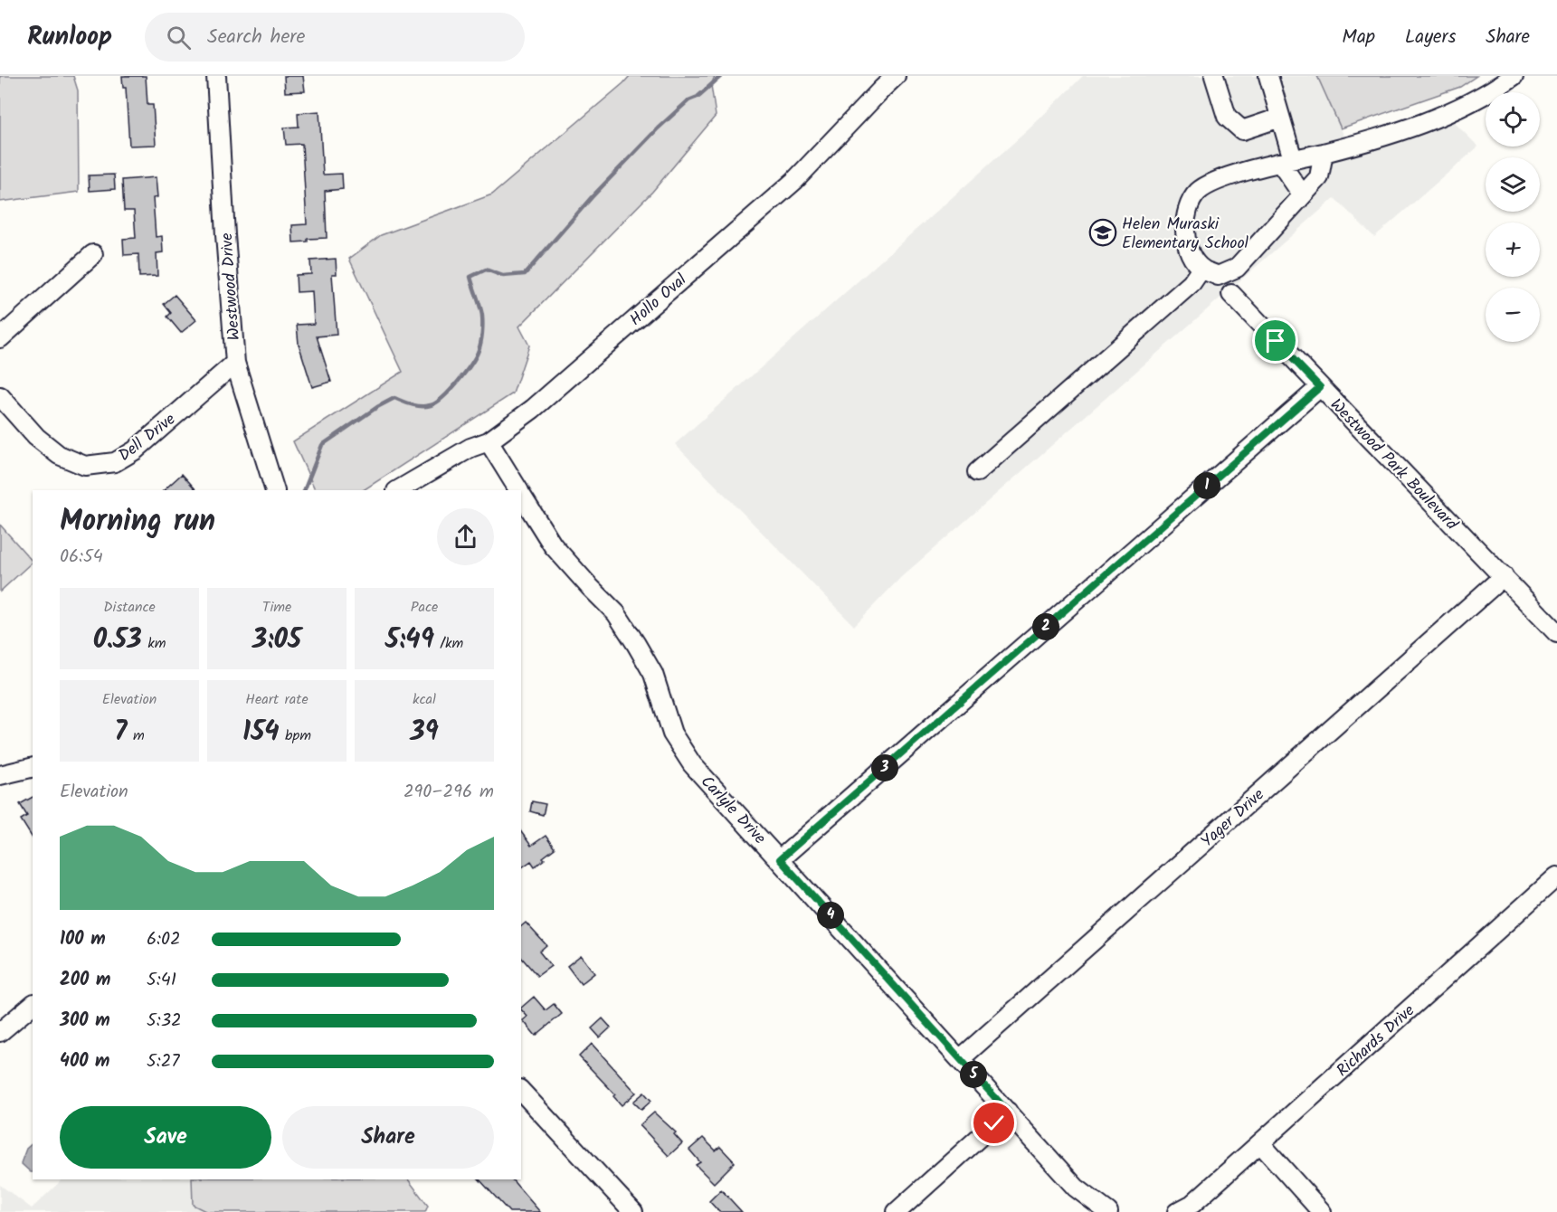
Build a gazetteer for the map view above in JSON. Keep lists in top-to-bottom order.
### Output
{
  "streets": {
    "street": [
      "Westwood Drive",
      "Hollo Oval",
      "Dell Drive",
      "Westwood Park Boulevard",
      "Carlyle Drive",
      "Yager Drive",
      "Richards Drive"
    ]
  },
  "crossings": [
    ["Westwood Drive", "Dell Drive"],
    ["Hollo Oval", "Carlyle Drive"],
    ["Westwood Park Boulevard", "Yager Drive"],
    ["Carlyle Drive", "Yager Drive"]
  ],
  "places": {
    "school or university": ["Helen Muraski Elementary School"]
  },
  "page": {
    "header": "Runloop",
    "search": "Search here",
    "nav": ["Map", "Layers", "Share"],
    "map_buttons": ["+", "−"],
    "pins": [
      "1",
      "2",
      "3",
      "4",
      "5"
    ],
    "heading": ["Morning run", "06:54"],
    "stats": [
      ["Distance", "0.53 km"],
      ["Time", "3:05"],
      ["Pace", "5:49 /km"],
      ["Elevation", "7 m"],
      ["Heart rate", "154 bpm"],
      ["kcal", "39"]
    ],
    "chart": ["Elevation", "290–296 m"],
    "list": [
      {
        "name": "100 m",
        "note": "6:02"
      },
      {
        "name": "200 m",
        "note": "5:41"
      },
      {
        "name": "300 m",
        "note": "5:32"
      },
      {
        "name": "400 m",
        "note": "5:27"
      }
    ],
    "buttons": ["Save", "Share"]
  }
}
